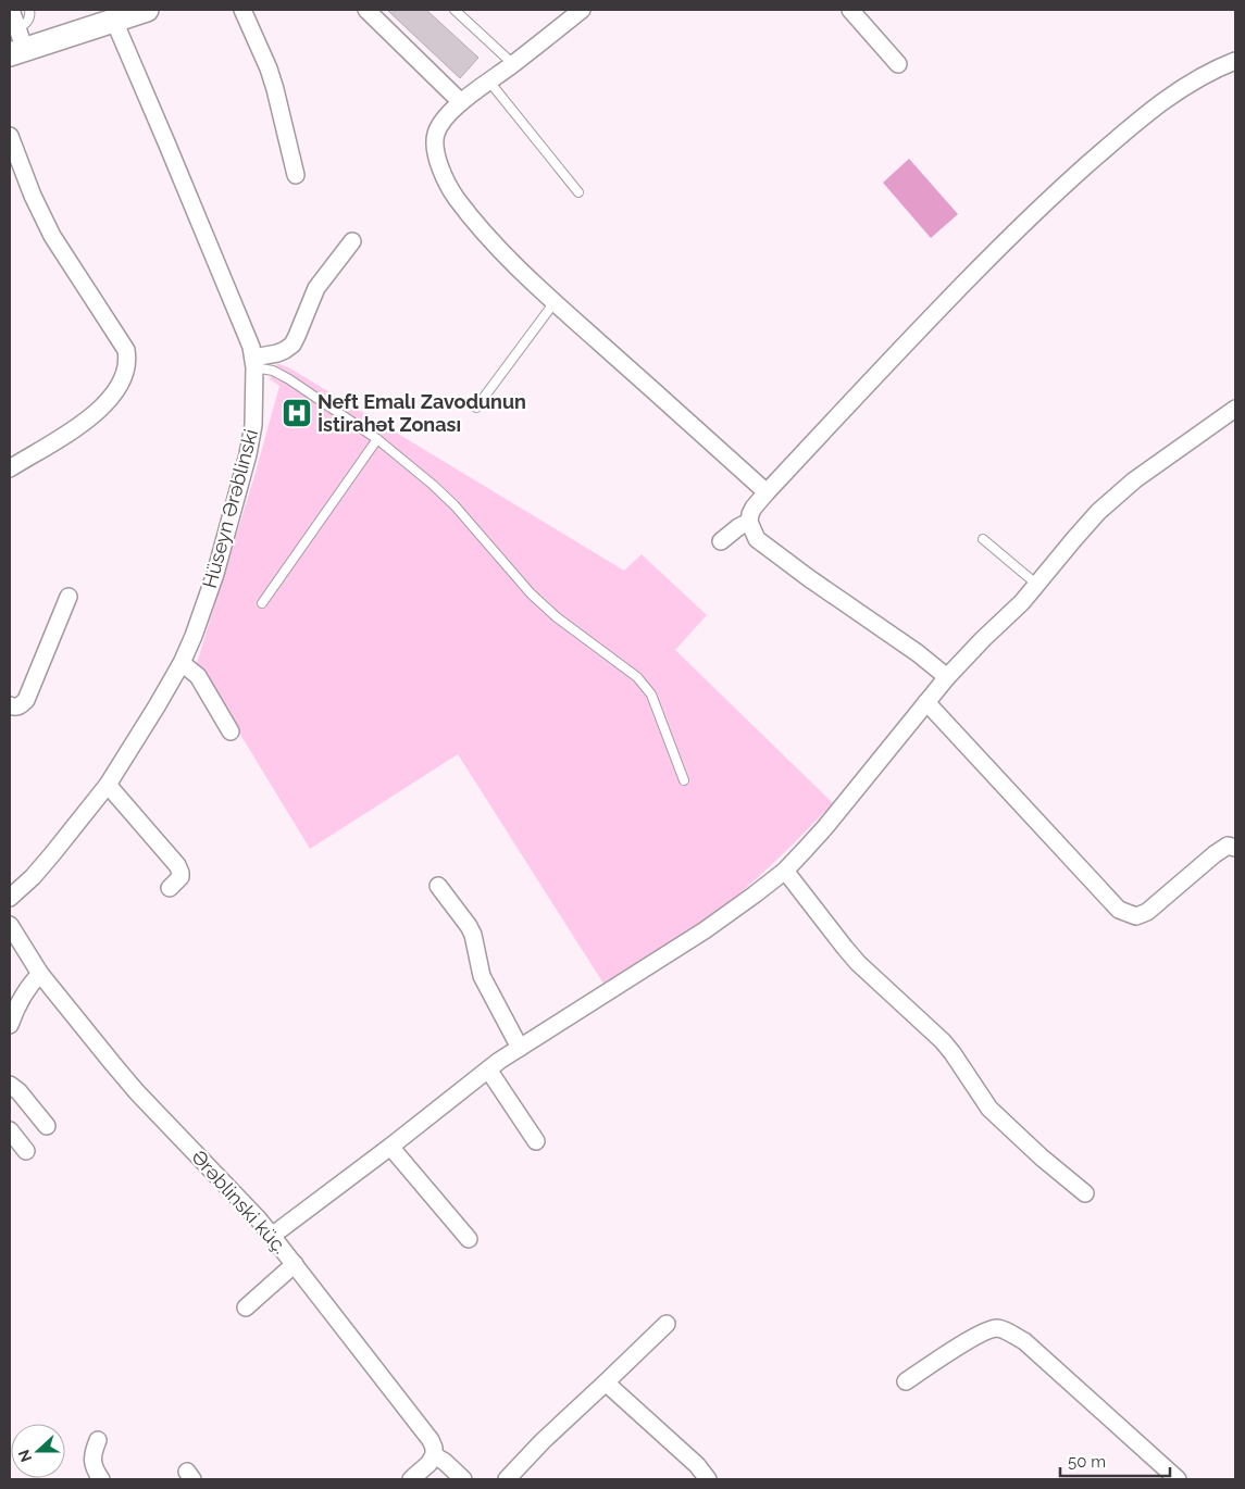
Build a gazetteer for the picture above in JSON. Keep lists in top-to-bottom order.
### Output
{
  "streets": {
    "street": ["Hüseyn Ərəblinski", "Ərəblinski küç."]
  },
  "places": {
    "hospital": ["Neft Emalı Zavodunun İstirahət Zonası"]
  },
  "scale_bar": "50 m",
  "north": "left"
}
